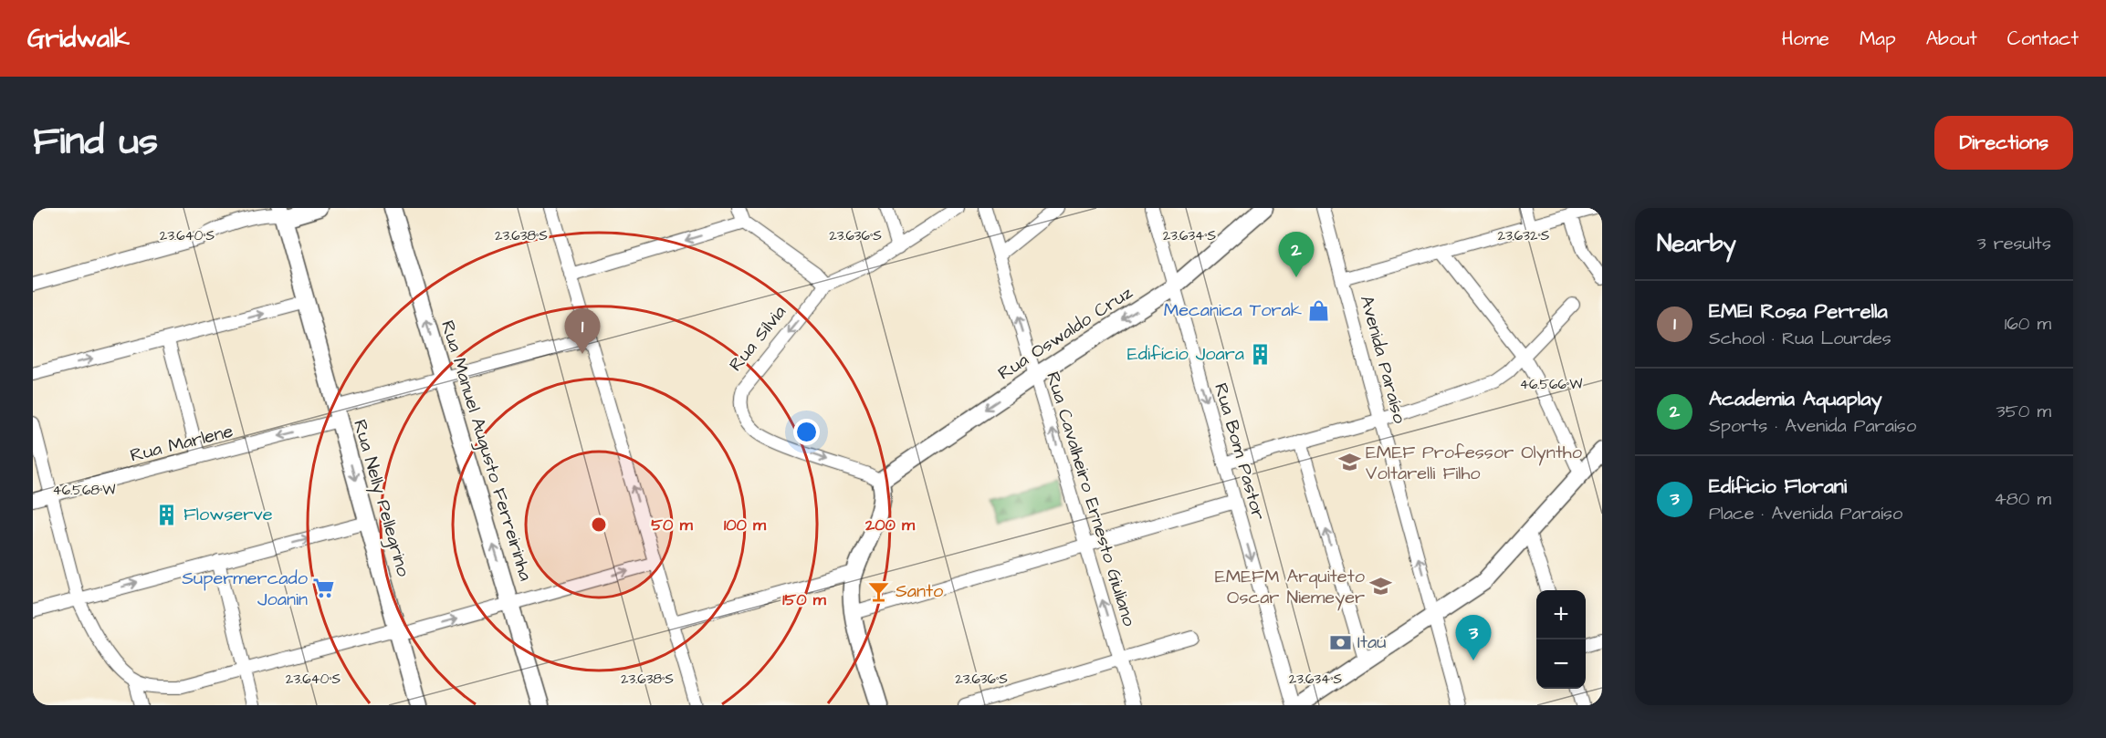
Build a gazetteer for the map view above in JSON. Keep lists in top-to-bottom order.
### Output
{
  "streets": {
    "main road": ["Rua Oswaldo Cruz", "Rua Manuel Augusto Ferreirinha", "Rua Nelly Pellegrino"],
    "street": [
      "Rua Sílvia",
      "Avenida Paraíso",
      "Rua Marlene",
      "Rua Bom Pastor",
      "Rua Cavalheiro Ernesto Giuliano"
    ]
  },
  "crossings": [
    ["Rua Oswaldo Cruz", "Rua Sílvia"],
    ["Rua Oswaldo Cruz", "Rua Bom Pastor"],
    ["Rua Oswaldo Cruz", "Rua Cavalheiro Ernesto Giuliano"],
    ["Rua Marlene", "Rua Manuel Augusto Ferreirinha"],
    ["Rua Marlene", "Rua Nelly Pellegrino"]
  ],
  "one_way": ["Rua Oswaldo Cruz", "Rua Manuel Augusto Ferreirinha", "Rua Cavalheiro Ernesto Giuliano"],
  "places": {
    "shop": ["Mecanica Torak"],
    "building": ["Edifício Joara", "Flowserve"],
    "school or university": ["EMEF Professor Olyntho Voltarelli Filho", "EMEFM Arquiteto Oscar Niemeyer"],
    "supermarket": ["Supermercado Joanin"],
    "bar": ["Santo"],
    "bank": ["Itaú"]
  },
  "page": {
    "header": "Gridwalk",
    "nav": [
      "Home",
      "Map",
      "About",
      "Contact"
    ],
    "title": "Find us",
    "buttons": "Directions",
    "heading": ["Nearby", "3 results"],
    "pins": ["2", "1", "3"],
    "list": [
      {
        "mark": "1",
        "name": "EMEI Rosa Perrella",
        "note": "School · Rua Lourdes",
        "value": "160 m"
      },
      {
        "mark": "2",
        "name": "Academia Aquaplay",
        "note": "Sports · Avenida Paraíso",
        "value": "350 m"
      },
      {
        "mark": "3",
        "name": "Edíficio Florani",
        "note": "Place · Avenida Paraíso",
        "value": "480 m"
      }
    ],
    "map_buttons": ["+", "−"]
  },
  "coordinates": [
    "23.640°S",
    "23.638°S",
    "23.636°S",
    "23.634°S",
    "23.632°S",
    "46.566°W",
    "46.568°W"
  ],
  "rings": [
    "50 m",
    "100 m",
    "200 m",
    "150 m"
  ]
}
